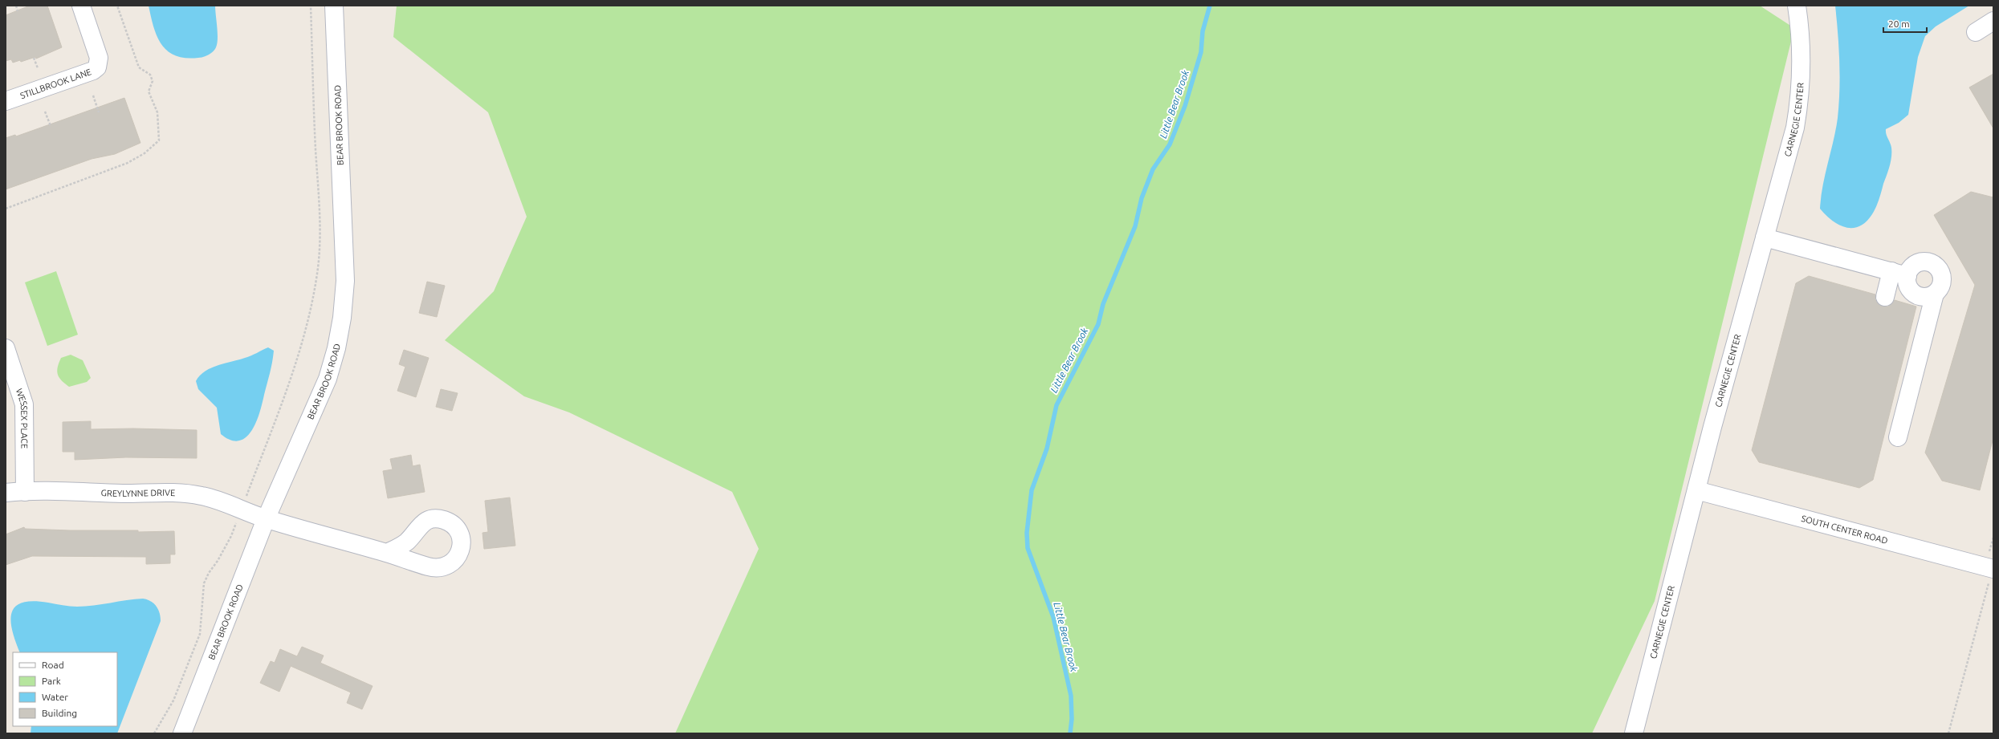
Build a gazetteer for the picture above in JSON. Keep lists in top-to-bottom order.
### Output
{
  "streets": {
    "street": [
      "STILLBROOK LANE",
      "CARNEGIE CENTER",
      "BEAR BROOK ROAD",
      "WESSEX PLACE",
      "GREYLYNNE DRIVE",
      "SOUTH CENTER ROAD"
    ]
  },
  "crossings": [
    ["CARNEGIE CENTER", "SOUTH CENTER ROAD"],
    ["BEAR BROOK ROAD", "GREYLYNNE DRIVE"],
    ["WESSEX PLACE", "GREYLYNNE DRIVE"]
  ],
  "water": ["Little Bear Brook"],
  "legend": [
    "Road",
    "Park",
    "Water",
    "Building"
  ],
  "scale_bar": "20 m"
}
